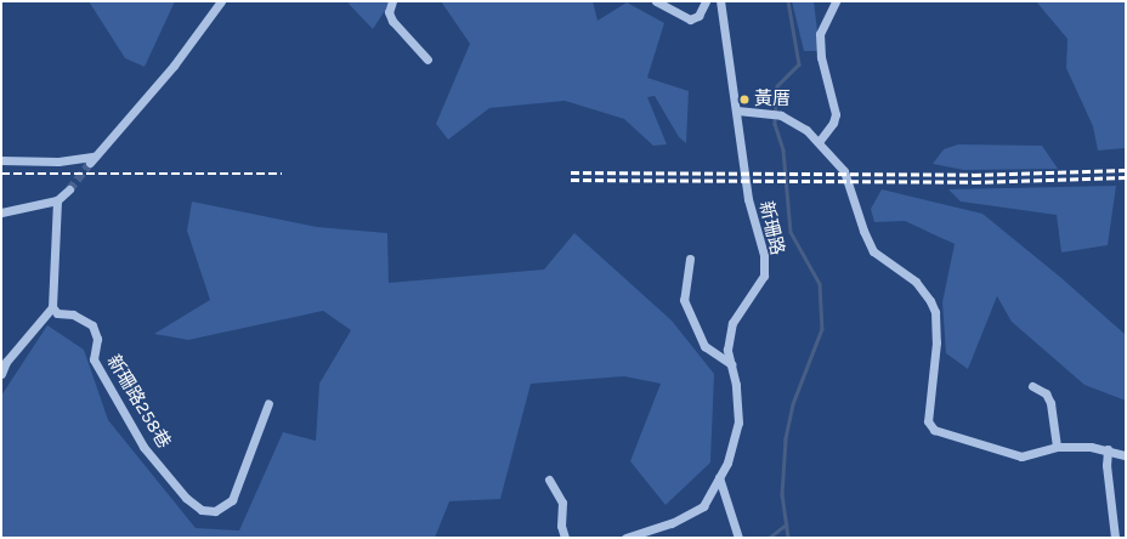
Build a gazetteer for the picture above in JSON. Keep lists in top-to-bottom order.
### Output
{
  "streets": {
    "street": ["新珊路", "新珊路258巷"]
  },
  "places": ["黃厝"]
}
